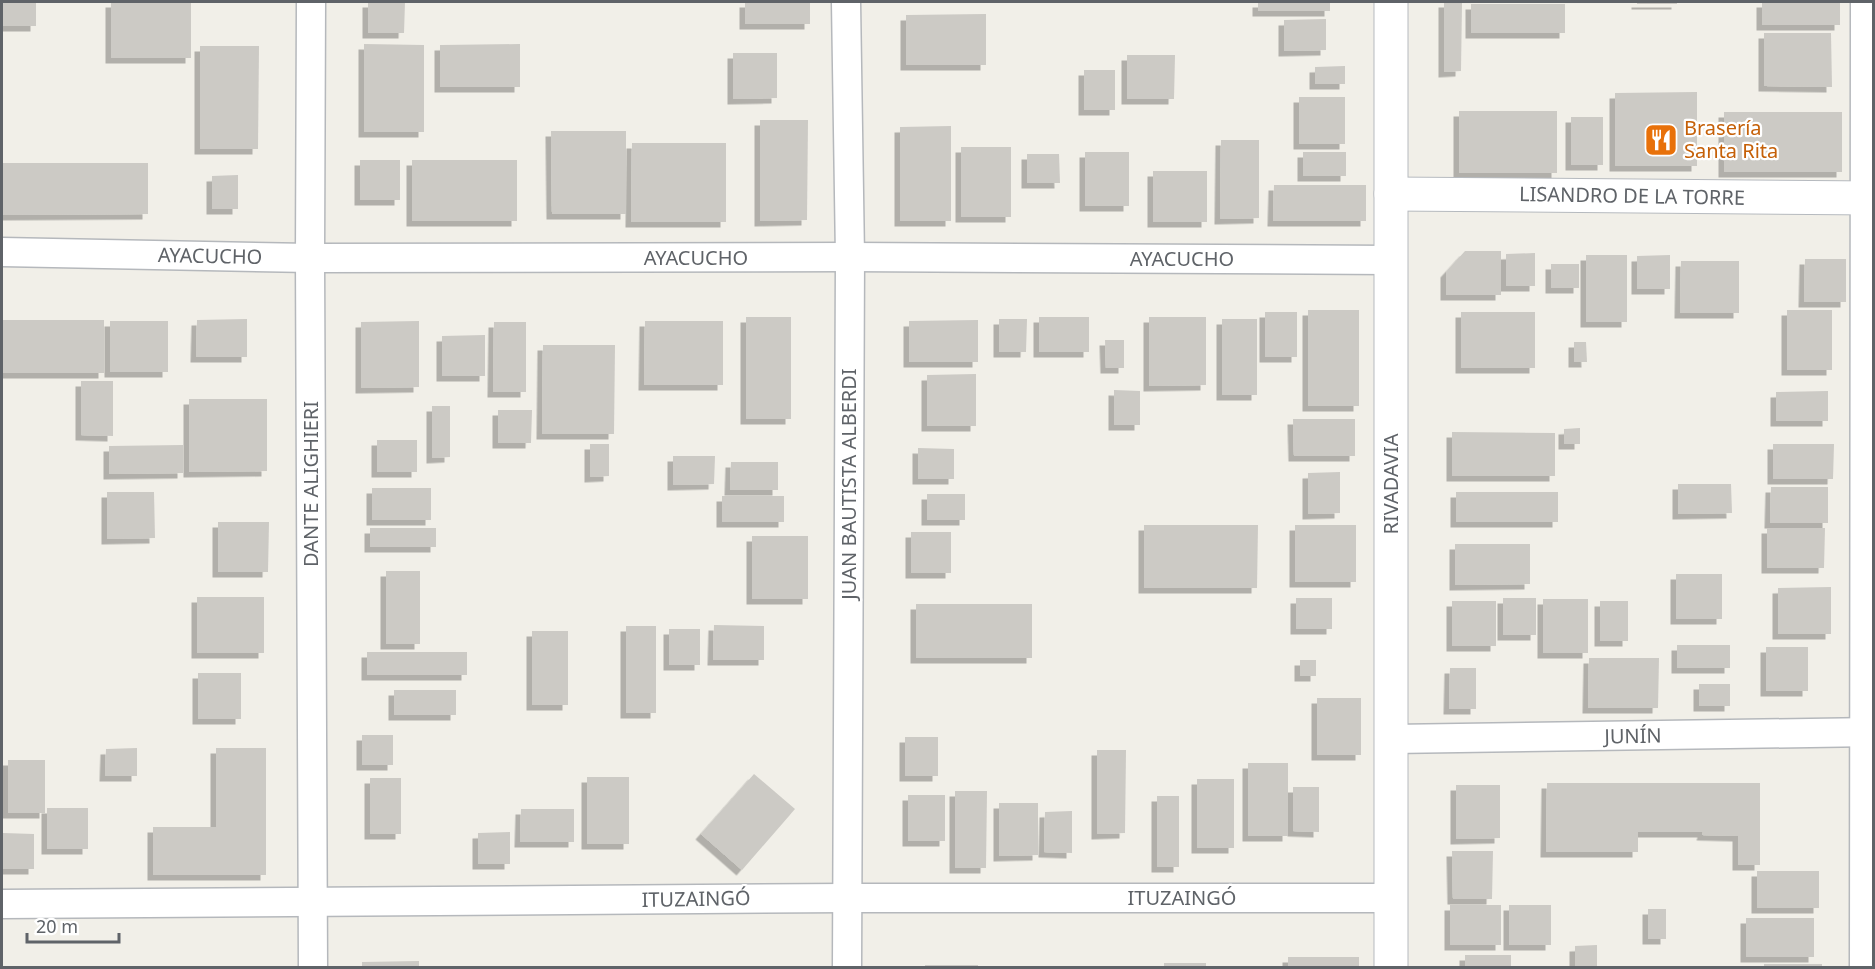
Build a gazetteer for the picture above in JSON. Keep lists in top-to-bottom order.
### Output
{
  "streets": {
    "street": [
      "LISANDRO DE LA TORRE",
      "AYACUCHO",
      "DANTE ALIGHIERI",
      "JUAN BAUTISTA ALBERDI",
      "RIVADAVIA",
      "JUNÍN",
      "ITUZAINGÓ"
    ]
  },
  "crossings": [
    ["LISANDRO DE LA TORRE", "RIVADAVIA"],
    ["AYACUCHO", "DANTE ALIGHIERI"],
    ["AYACUCHO", "JUAN BAUTISTA ALBERDI"],
    ["AYACUCHO", "RIVADAVIA"],
    ["DANTE ALIGHIERI", "ITUZAINGÓ"],
    ["JUAN BAUTISTA ALBERDI", "ITUZAINGÓ"],
    ["RIVADAVIA", "JUNÍN"],
    ["RIVADAVIA", "ITUZAINGÓ"]
  ],
  "places": {
    "restaurant": ["Brasería Santa Rita"]
  },
  "scale_bar": "20 m"
}
